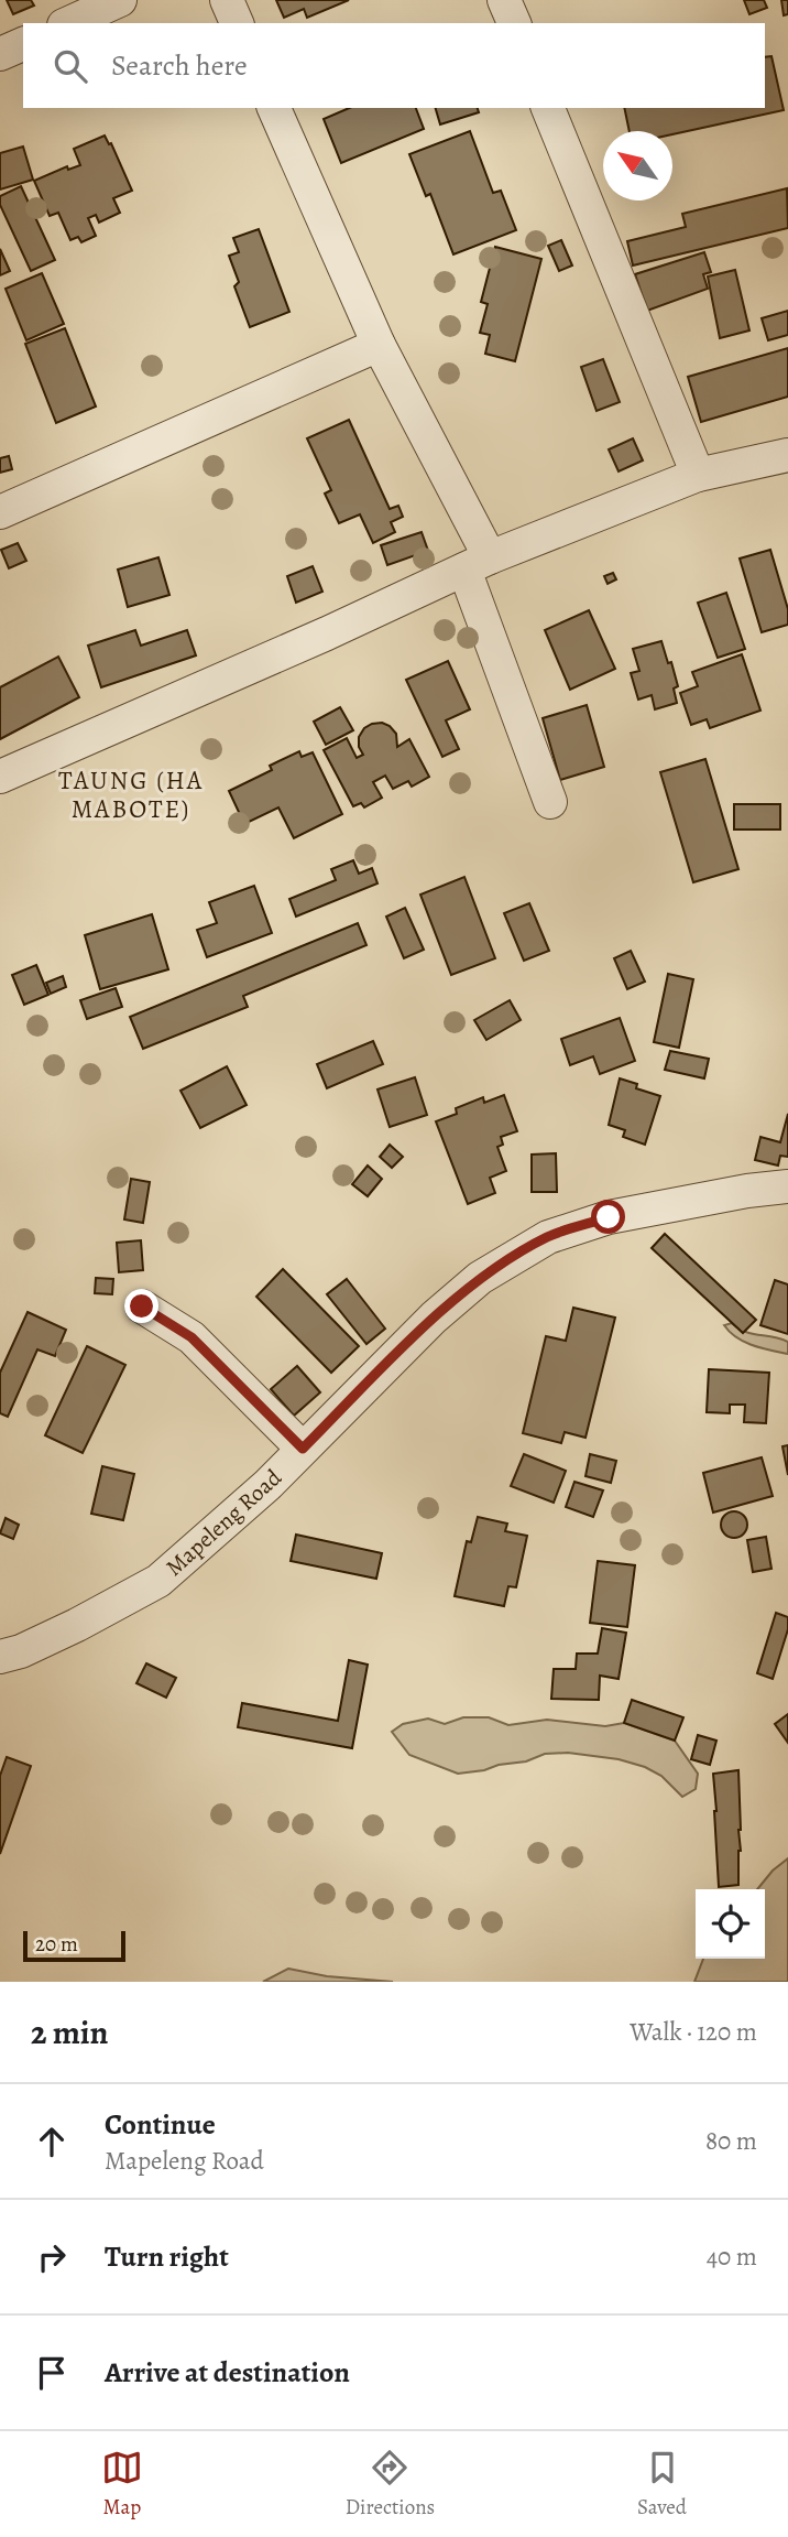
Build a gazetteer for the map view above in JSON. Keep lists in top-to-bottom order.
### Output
{
  "streets": {
    "street": ["Mapeleng Road"]
  },
  "districts": ["TAUNG (HA MABOTE)"],
  "scale_bar": "20 m",
  "north": "top left",
  "page": {
    "search": "Search here",
    "scale": "20 m",
    "heading": ["2 min", "Walk · 120 m"],
    "list": [
      ["Continue", "Mapeleng Road", "80 m"],
      ["Turn right", "40 m"],
      "Arrive at destination"
    ],
    "nav": ["Map", "Directions", "Saved"]
  }
}
